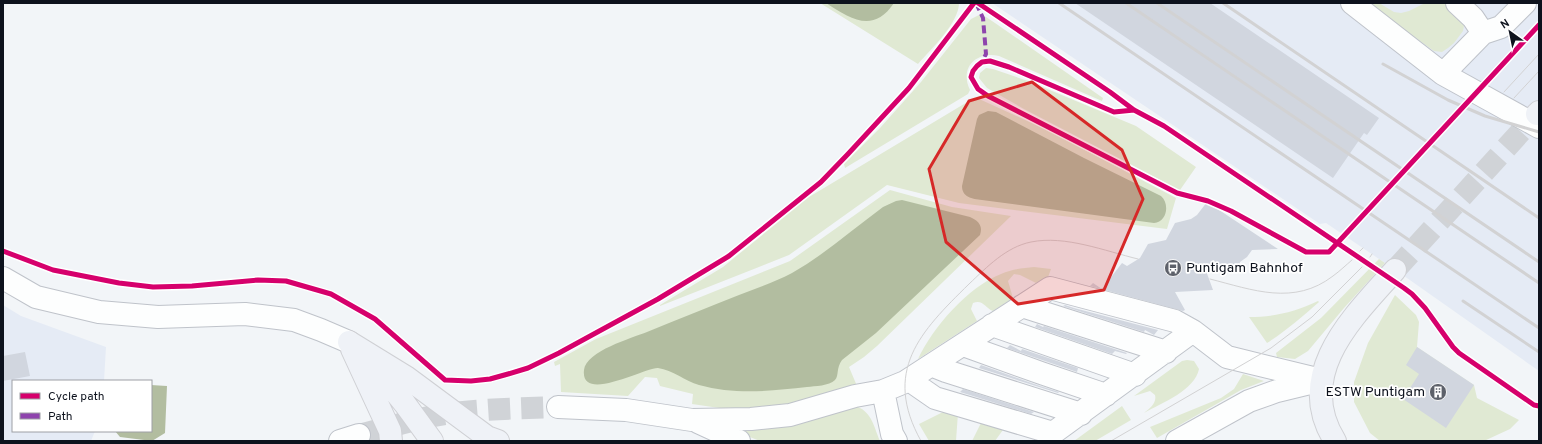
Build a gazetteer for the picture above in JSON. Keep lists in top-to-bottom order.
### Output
{
  "places": {
    "bus stop": ["Puntigam Bahnhof"],
    "building": ["ESTW Puntigam"]
  },
  "legend": ["Cycle path", "Path"],
  "north": "top left"
}
